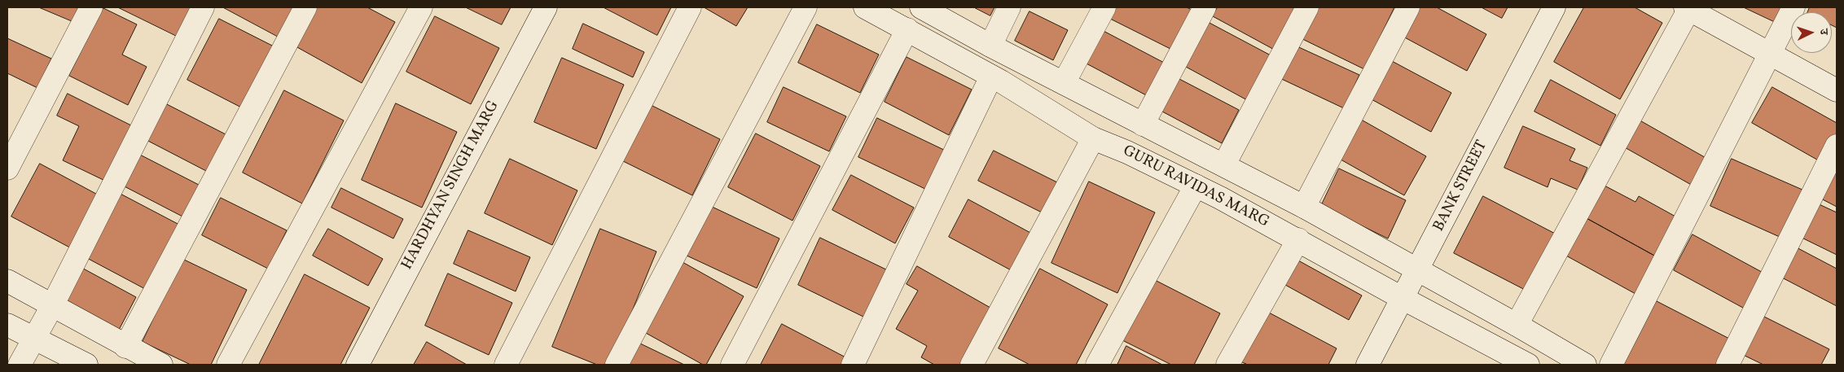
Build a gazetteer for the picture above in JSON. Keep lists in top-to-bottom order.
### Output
{
  "streets": {
    "street": ["HARDHYAN SINGH MARG", "BANK STREET", "GURU RAVIDAS MARG"]
  },
  "crossings": [
    ["BANK STREET", "GURU RAVIDAS MARG"]
  ],
  "north": "right"
}
